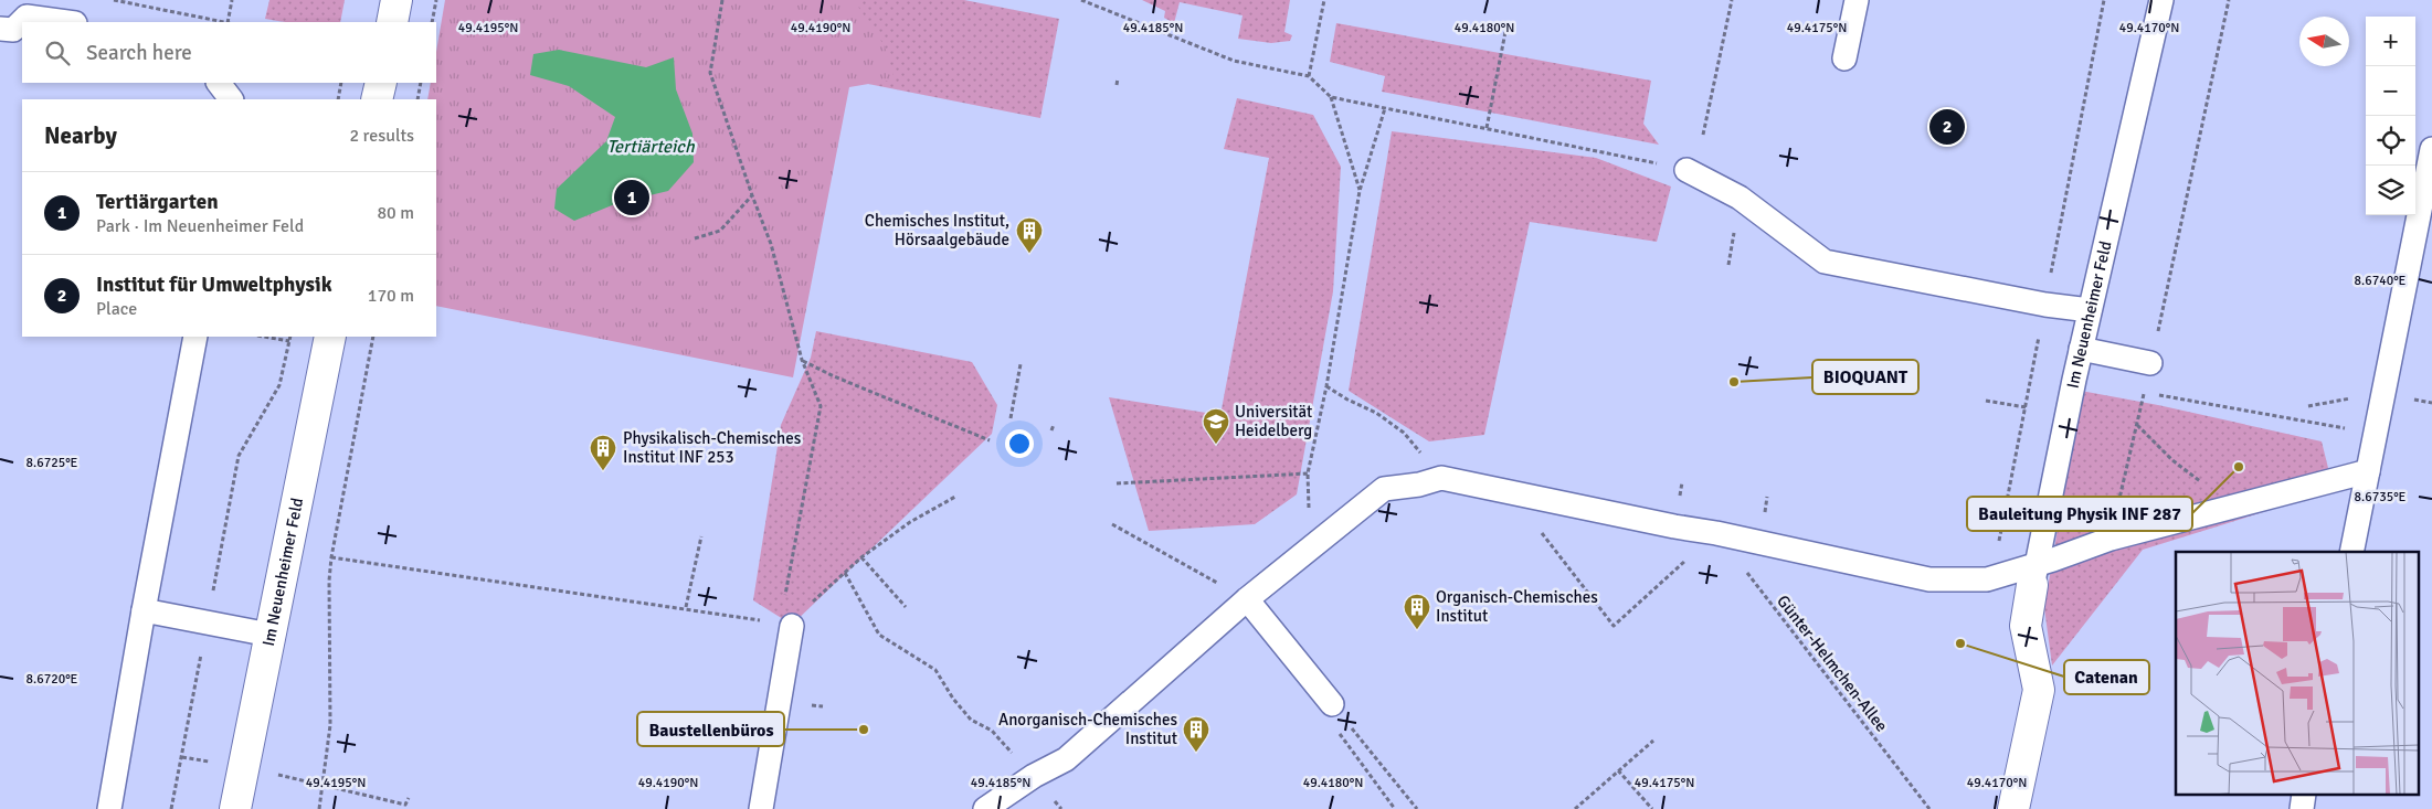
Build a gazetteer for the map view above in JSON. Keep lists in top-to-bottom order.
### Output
{
  "streets": {
    "street": ["Im Neuenheimer Feld"],
    "path": ["Günter-Helmchen-Allee"]
  },
  "water": ["Tertiärteich"],
  "places": {
    "building": [
      "Chemisches Institut, Hörsaalgebäude",
      "Physikalisch-Chemisches Institut INF 253",
      "Organisch-Chemisches Institut",
      "Anorganisch-Chemisches Institut"
    ],
    "other": [
      "BIOQUANT",
      "Bauleitung Physik INF 287",
      "Catenan",
      "Baustellenbüros"
    ],
    "school or university": ["Universität Heidelberg"]
  },
  "north": "left",
  "page": {
    "map_buttons": ["+", "−"],
    "search": "Search here",
    "heading": ["Nearby", "2 results"],
    "pins": ["2", "1"],
    "list": [
      {
        "mark": "1",
        "name": "Tertiärgarten",
        "note": "Park · Im Neuenheimer Feld",
        "value": "80 m"
      },
      {
        "mark": "2",
        "name": "Institut für Umweltphysik",
        "note": "Place",
        "value": "170 m"
      }
    ]
  },
  "coordinates": [
    "49.4195°N",
    "49.4190°N",
    "49.4185°N",
    "49.4180°N",
    "49.4175°N",
    "49.4170°N",
    "8.6740°E",
    "8.6725°E",
    "8.6735°E",
    "8.6720°E"
  ]
}
